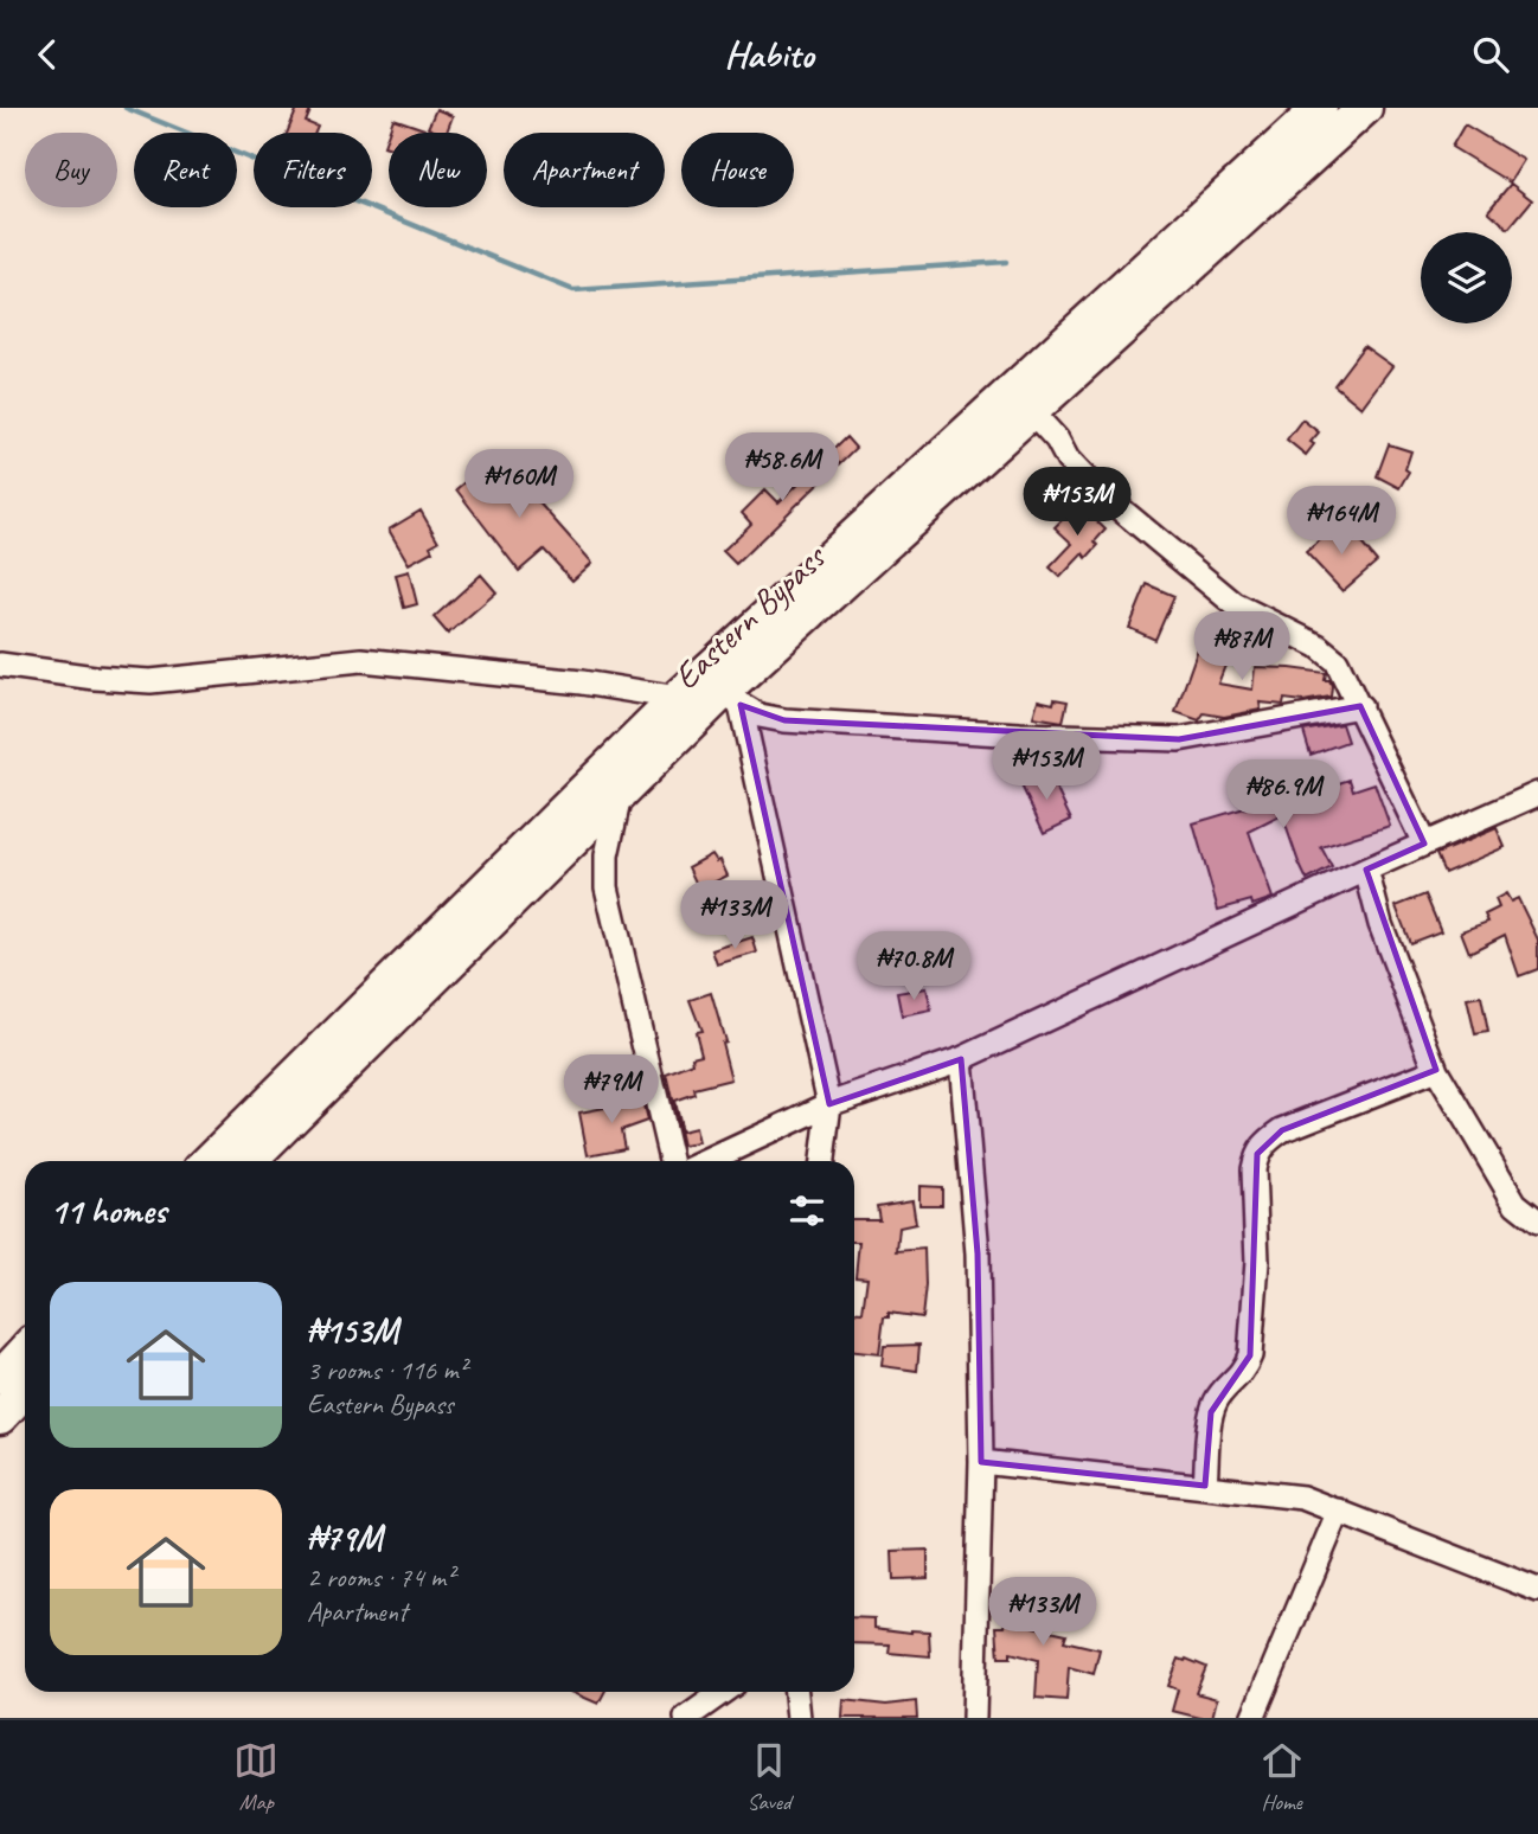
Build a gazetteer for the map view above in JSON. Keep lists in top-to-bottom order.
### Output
{
  "streets": {
    "highway": ["Eastern Bypass"]
  },
  "page": {
    "header": "Habito",
    "chip": [
      "Buy",
      "Rent",
      "Filters",
      "New",
      "Apartment",
      "House"
    ],
    "price": [
      "₦58.6M",
      "₦160M",
      "₦153M",
      "₦164M",
      "₦87M",
      "₦153M",
      "₦86.9M",
      "₦133M",
      "₦70.8M",
      "₦79M",
      "₦133M"
    ],
    "heading": "11 homes",
    "list": [
      {
        "name": "₦153M",
        "note": "3 rooms · 116 m² · Eastern Bypass"
      },
      {
        "name": "₦79M",
        "note": "2 rooms · 74 m² · Apartment"
      }
    ],
    "tabs": ["Map", "Saved", "Home"]
  }
}
